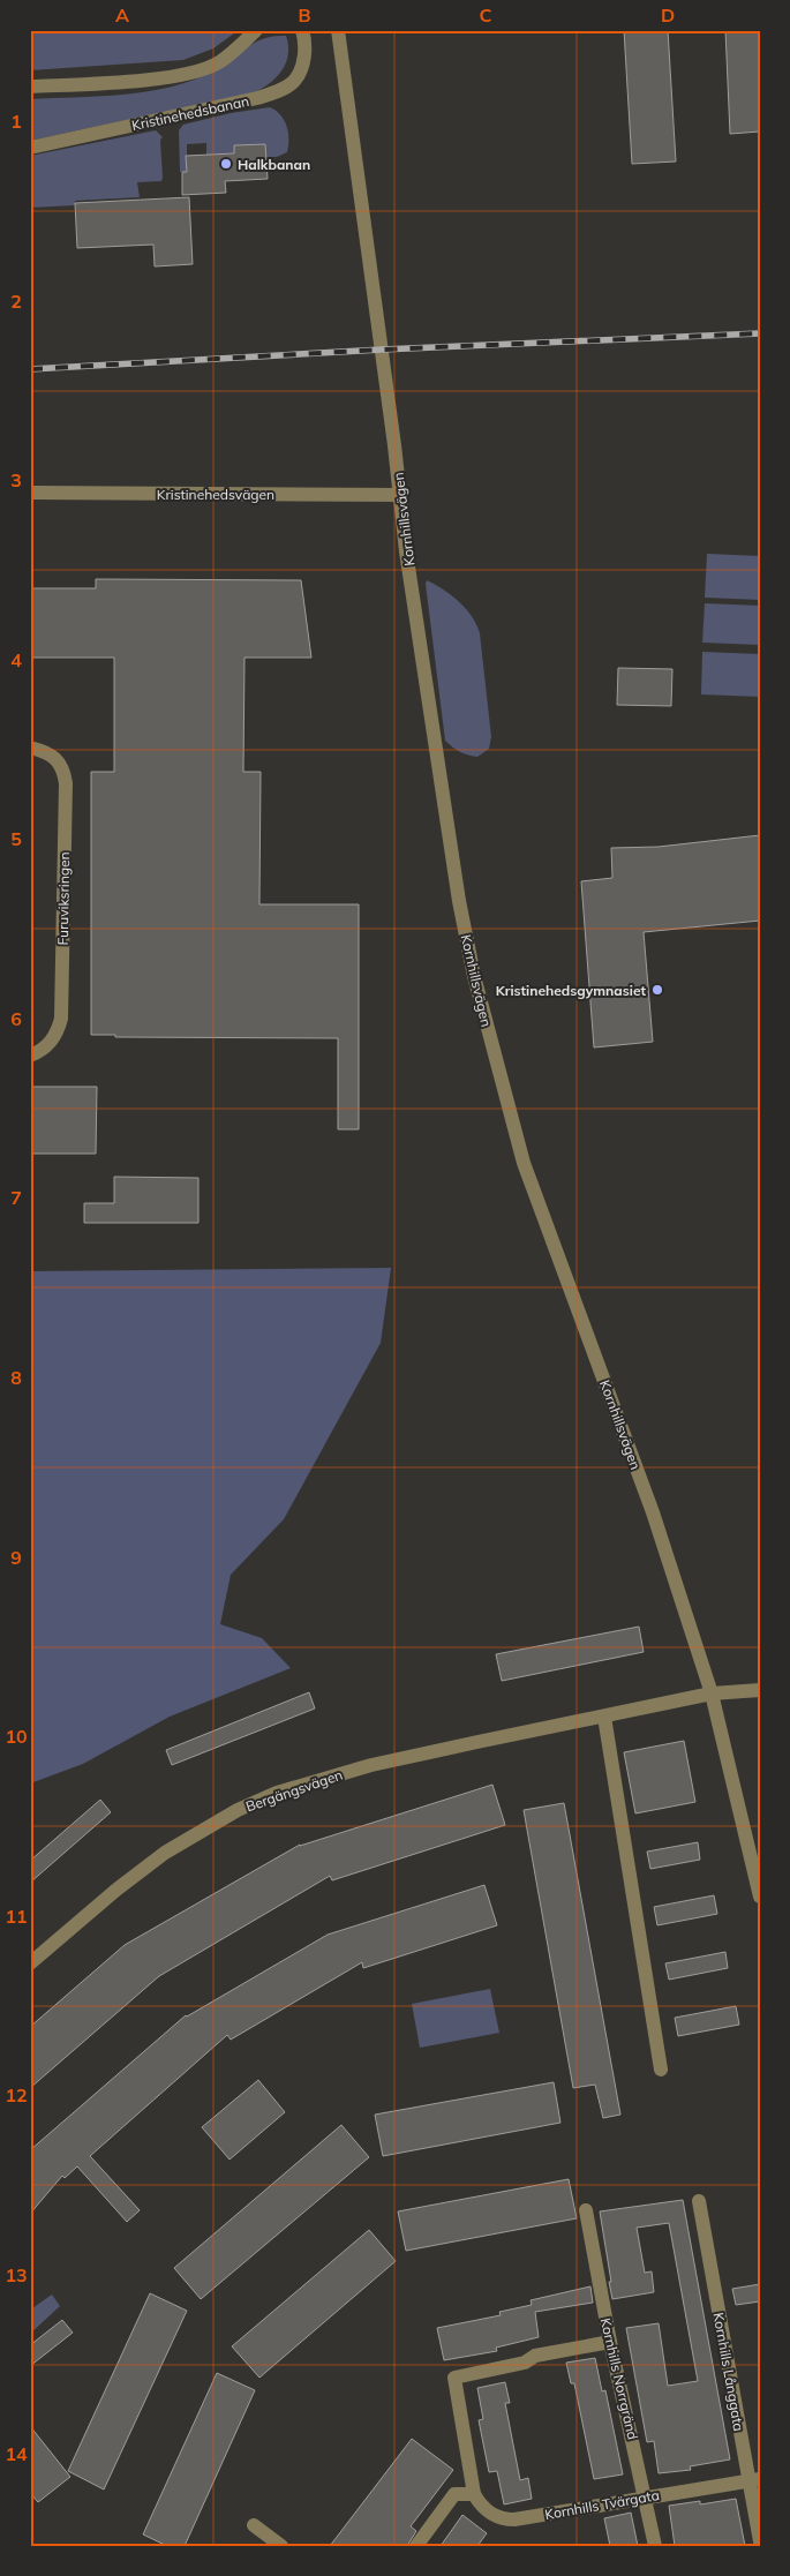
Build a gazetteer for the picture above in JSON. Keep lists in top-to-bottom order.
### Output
{
  "streets": {
    "street": [
      "Kristinehedsbanan",
      "Kristinehedsvägen",
      "Kornhillsvägen",
      "Furuviksringen",
      "Bergängsvägen",
      "Kornhills Långgata",
      "Kornhills Norrgränd",
      "Kornhills Tvärgata"
    ]
  },
  "crossings": [
    ["Kristinehedsvägen", "Kornhillsvägen"],
    ["Kornhillsvägen", "Bergängsvägen"],
    ["Kornhills Långgata", "Kornhills Tvärgata"],
    ["Kornhills Norrgränd", "Kornhills Tvärgata"]
  ],
  "places": ["Halkbanan", "Kristinehedsgymnasiet"],
  "grid": {
    "columns": [
      "A",
      "B",
      "C",
      "D"
    ],
    "rows": [
      "1",
      "2",
      "3",
      "4",
      "5",
      "6",
      "7",
      "8",
      "9",
      "10",
      "11",
      "12",
      "13",
      "14"
    ]
  }
}
